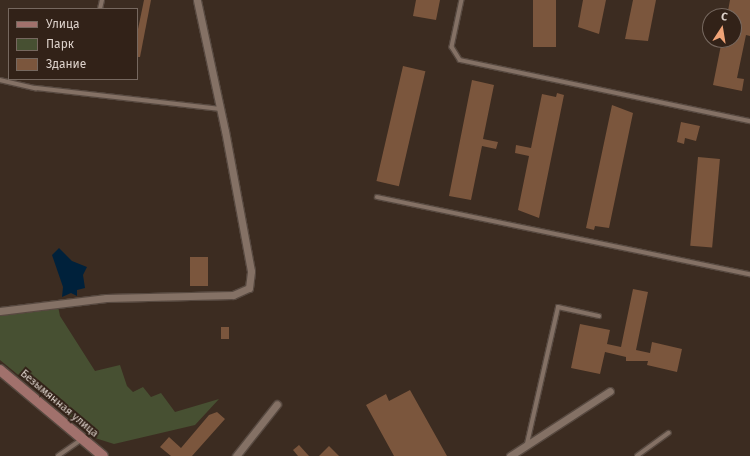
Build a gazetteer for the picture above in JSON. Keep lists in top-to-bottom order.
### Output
{
  "streets": {
    "main road": ["Безымянная улица"]
  },
  "legend": ["Улица", "Парк", "Здание"],
  "north": "top"
}
